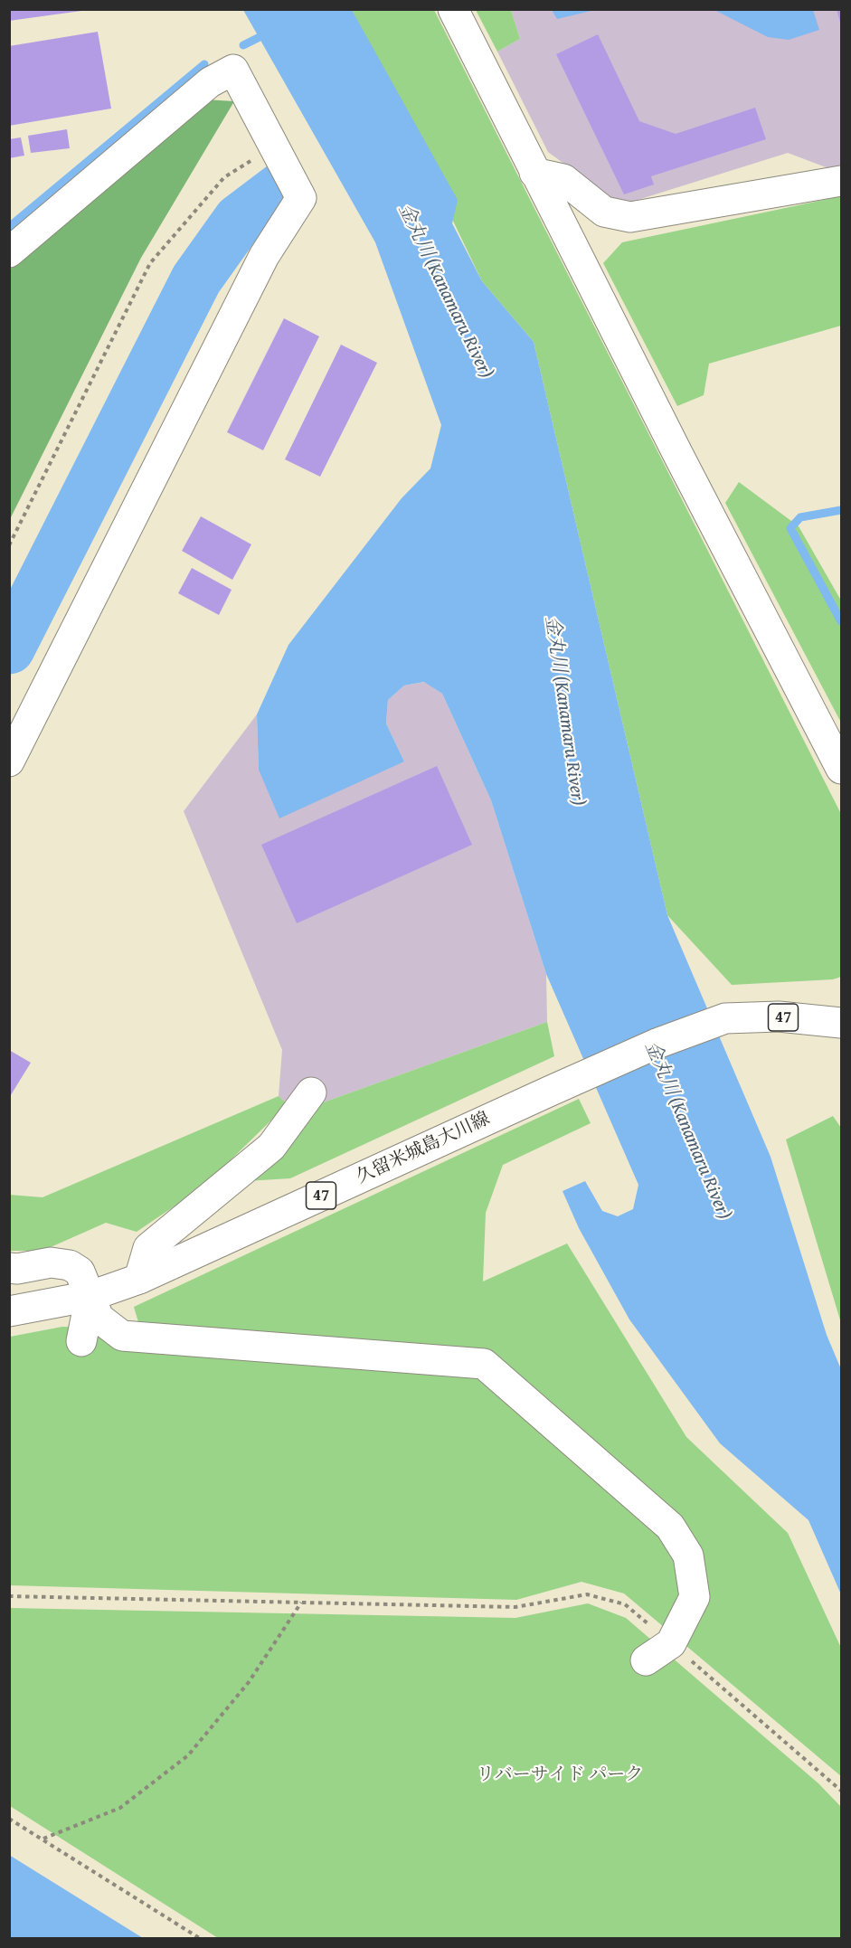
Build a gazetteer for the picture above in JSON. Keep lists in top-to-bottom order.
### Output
{
  "streets": {
    "street": ["47", "久留米城島大川線"]
  },
  "water": ["金丸川 (Kanamaru River)"],
  "parks": ["リバーサイド パーク"]
}
